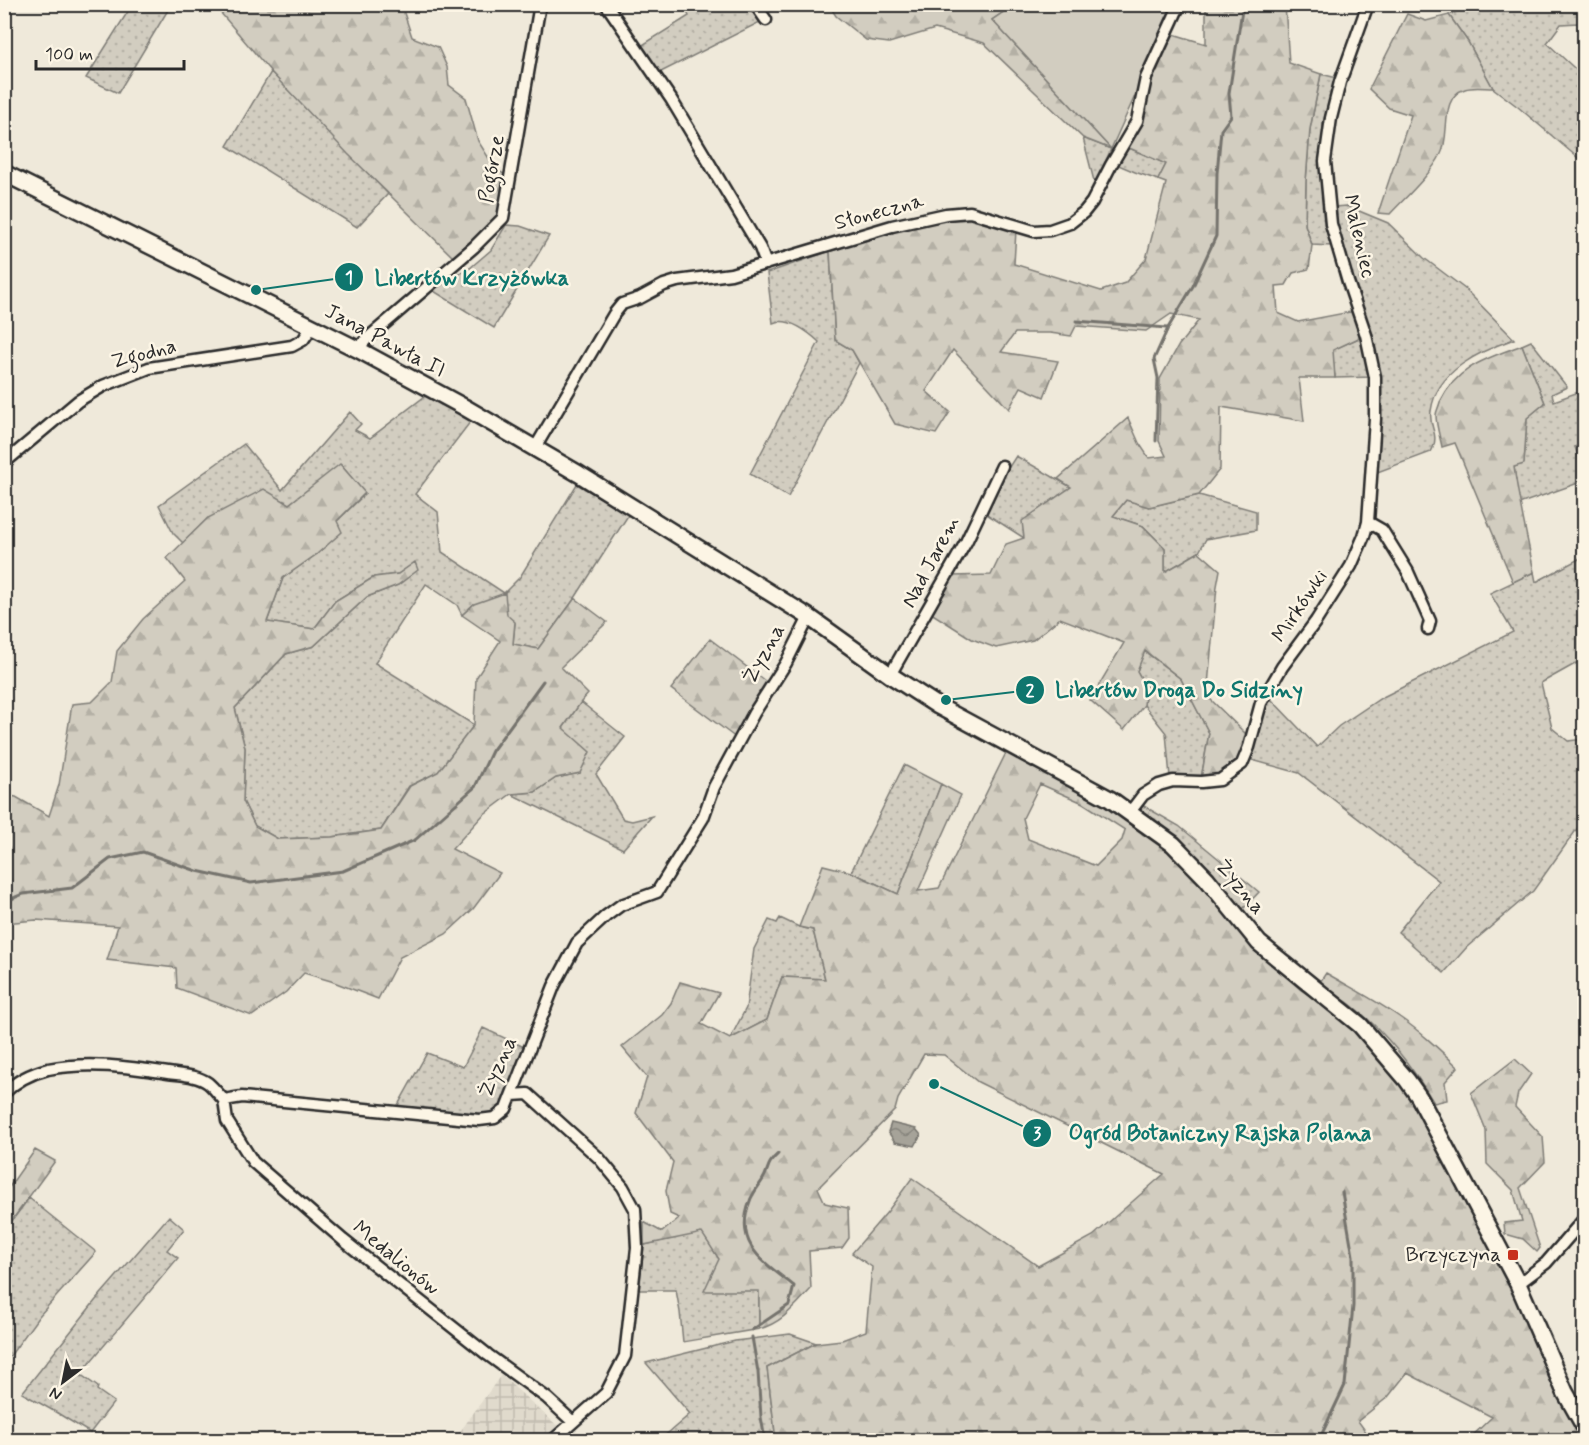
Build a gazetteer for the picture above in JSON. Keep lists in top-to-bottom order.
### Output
{
  "streets": {
    "street": [
      "Pogórze",
      "Słoneczna",
      "Maleniec",
      "Jana Pawła II",
      "Zgodna",
      "Nad Jarem",
      "Mirkówki",
      "Żyzna",
      "Medalionów"
    ]
  },
  "crossings": [
    ["Pogórze", "Jana Pawła II"],
    ["Słoneczna", "Jana Pawła II"],
    ["Maleniec", "Mirkówki"],
    ["Jana Pawła II", "Zgodna"],
    ["Jana Pawła II", "Żyzna"],
    ["Nad Jarem", "Żyzna"],
    ["Mirkówki", "Żyzna"],
    ["Żyzna", "Medalionów"]
  ],
  "places": {
    "other": ["Libertów Krzyżówka", "Libertów Droga Do Sidziny", "Ogród Botaniczny Rajska Polana"],
    "transit": ["Brzyczyna"]
  },
  "scale_bar": "100 m",
  "north": "bottom left"
}
